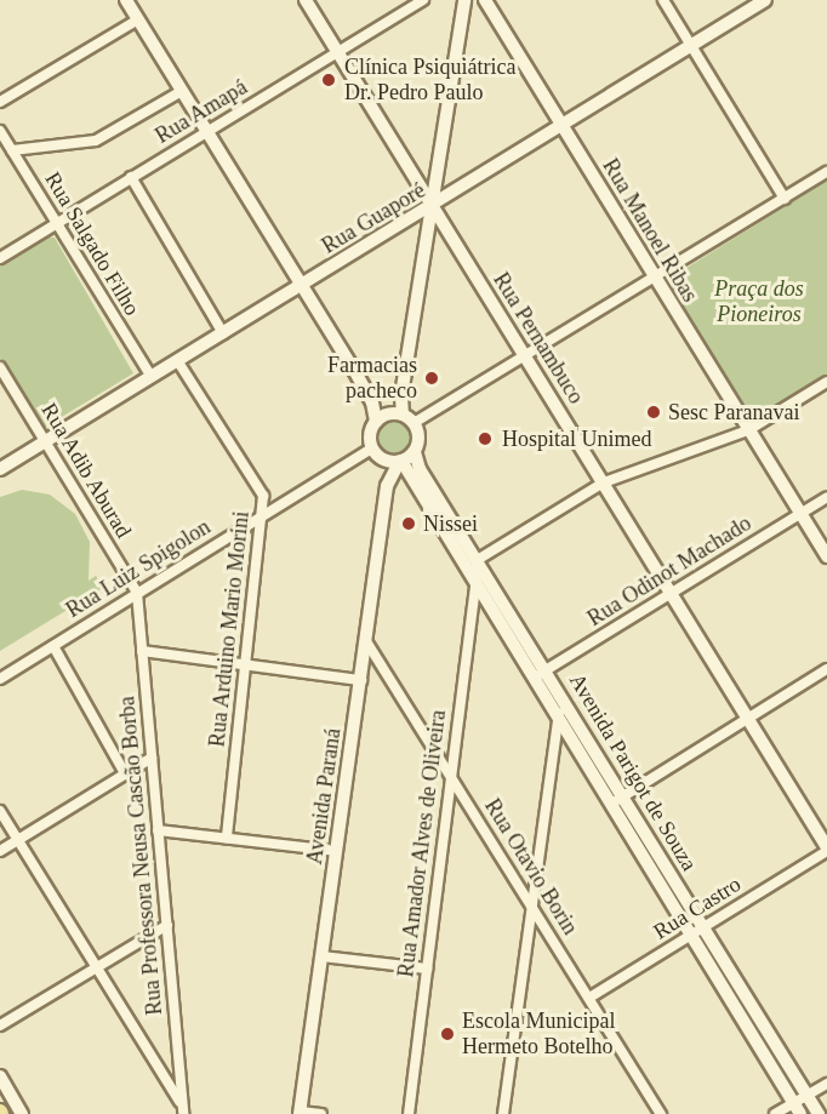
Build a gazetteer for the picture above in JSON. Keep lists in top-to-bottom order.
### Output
{
  "streets": {
    "street": [
      "Rua Amapá",
      "Rua Guaporé",
      "Rua Manoel Ribas",
      "Rua Salgado Filho",
      "Rua Pernambuco",
      "Rua Adib Aburad",
      "Rua Luiz Spigolon",
      "Rua Odinot Machado",
      "Rua Arduino Mario Morini",
      "Avenida Parigot de Souza",
      "Avenida Paraná",
      "Rua Amador Alves de Oliveira",
      "Rua Professora Neusa Cascão Borba",
      "Rua Otavio Borin",
      "Rua Castro"
    ]
  },
  "crossings": [
    ["Rua Amapá", "Rua Salgado Filho"],
    ["Rua Amapá", "Rua Pernambuco"],
    ["Rua Guaporé", "Rua Manoel Ribas"],
    ["Rua Guaporé", "Rua Salgado Filho"],
    ["Rua Guaporé", "Rua Pernambuco"],
    ["Rua Guaporé", "Rua Adib Aburad"],
    ["Rua Guaporé", "Rua Arduino Mario Morini"],
    ["Rua Manoel Ribas", "Rua Odinot Machado"],
    ["Rua Pernambuco", "Rua Odinot Machado"],
    ["Rua Pernambuco", "Rua Castro"],
    ["Rua Adib Aburad", "Rua Luiz Spigolon"],
    ["Rua Adib Aburad", "Rua Professora Neusa Cascão Borba"],
    ["Rua Luiz Spigolon", "Rua Arduino Mario Morini"],
    ["Rua Luiz Spigolon", "Avenida Parigot de Souza"],
    ["Rua Luiz Spigolon", "Avenida Paraná"],
    ["Rua Luiz Spigolon", "Rua Professora Neusa Cascão Borba"],
    ["Rua Odinot Machado", "Avenida Parigot de Souza"],
    ["Avenida Parigot de Souza", "Avenida Paraná"],
    ["Avenida Parigot de Souza", "Rua Amador Alves de Oliveira"],
    ["Avenida Parigot de Souza", "Rua Castro"],
    ["Avenida Paraná", "Rua Otavio Borin"],
    ["Rua Amador Alves de Oliveira", "Rua Otavio Borin"],
    ["Rua Otavio Borin", "Rua Castro"]
  ],
  "parks": ["Praça dos Pioneiros"],
  "places": [
    "Clínica Psiquiátrica Dr. Pedro Paulo",
    "Farmacias pacheco",
    "Sesc Paranavai",
    "Hospital Unimed",
    "Nissei",
    "Escola Municipal Hermeto Botelho"
  ]
}
